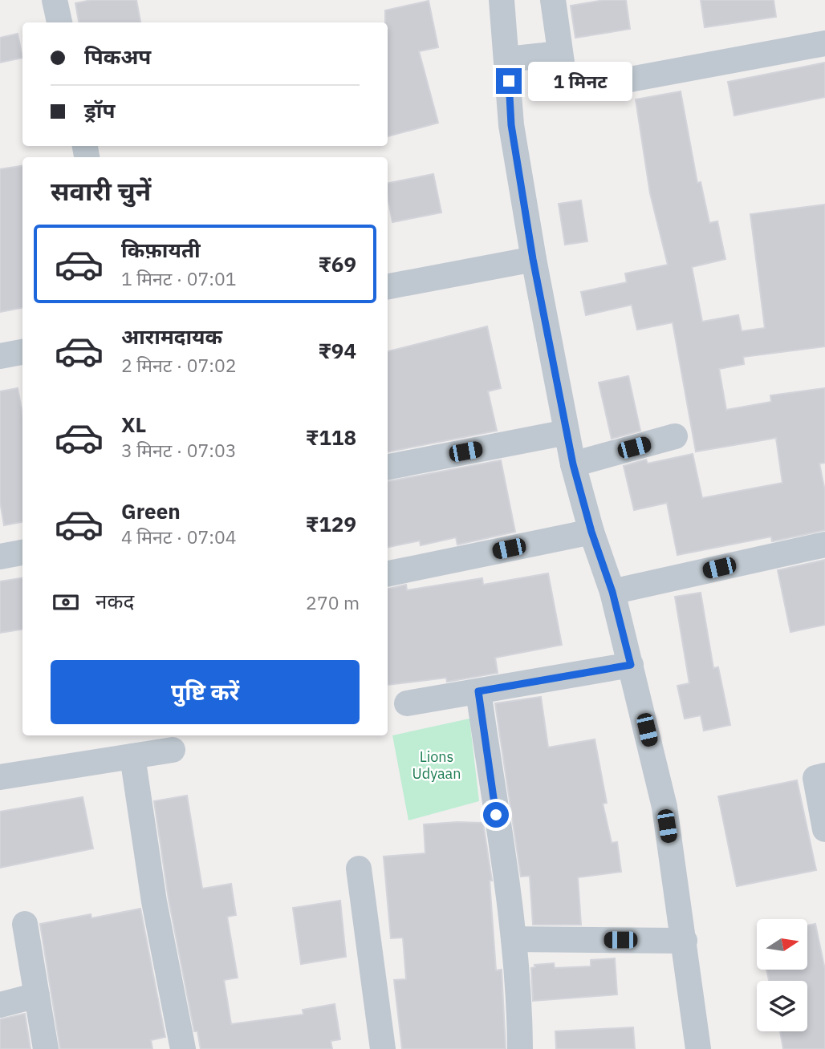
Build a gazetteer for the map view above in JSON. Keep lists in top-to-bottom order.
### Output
{
  "parks": ["Lions Udyaan"],
  "north": "right",
  "page": {
    "banner": ["पिकअप", "ड्रॉप"],
    "bubble": "1 मिनट",
    "heading": "सवारी चुनें",
    "list": [
      {
        "name": "किफ़ायती",
        "note": "1 मिनट · 07:01",
        "value": "₹69"
      },
      {
        "name": "आरामदायक",
        "note": "2 मिनट · 07:02",
        "value": "₹94"
      },
      {
        "name": "XL",
        "note": "3 मिनट · 07:03",
        "value": "₹118"
      },
      {
        "name": "Green",
        "note": "4 मिनट · 07:04",
        "value": "₹129"
      }
    ],
    "pay": ["नकद", "270 m"],
    "buttons": "पुष्टि करें"
  }
}
